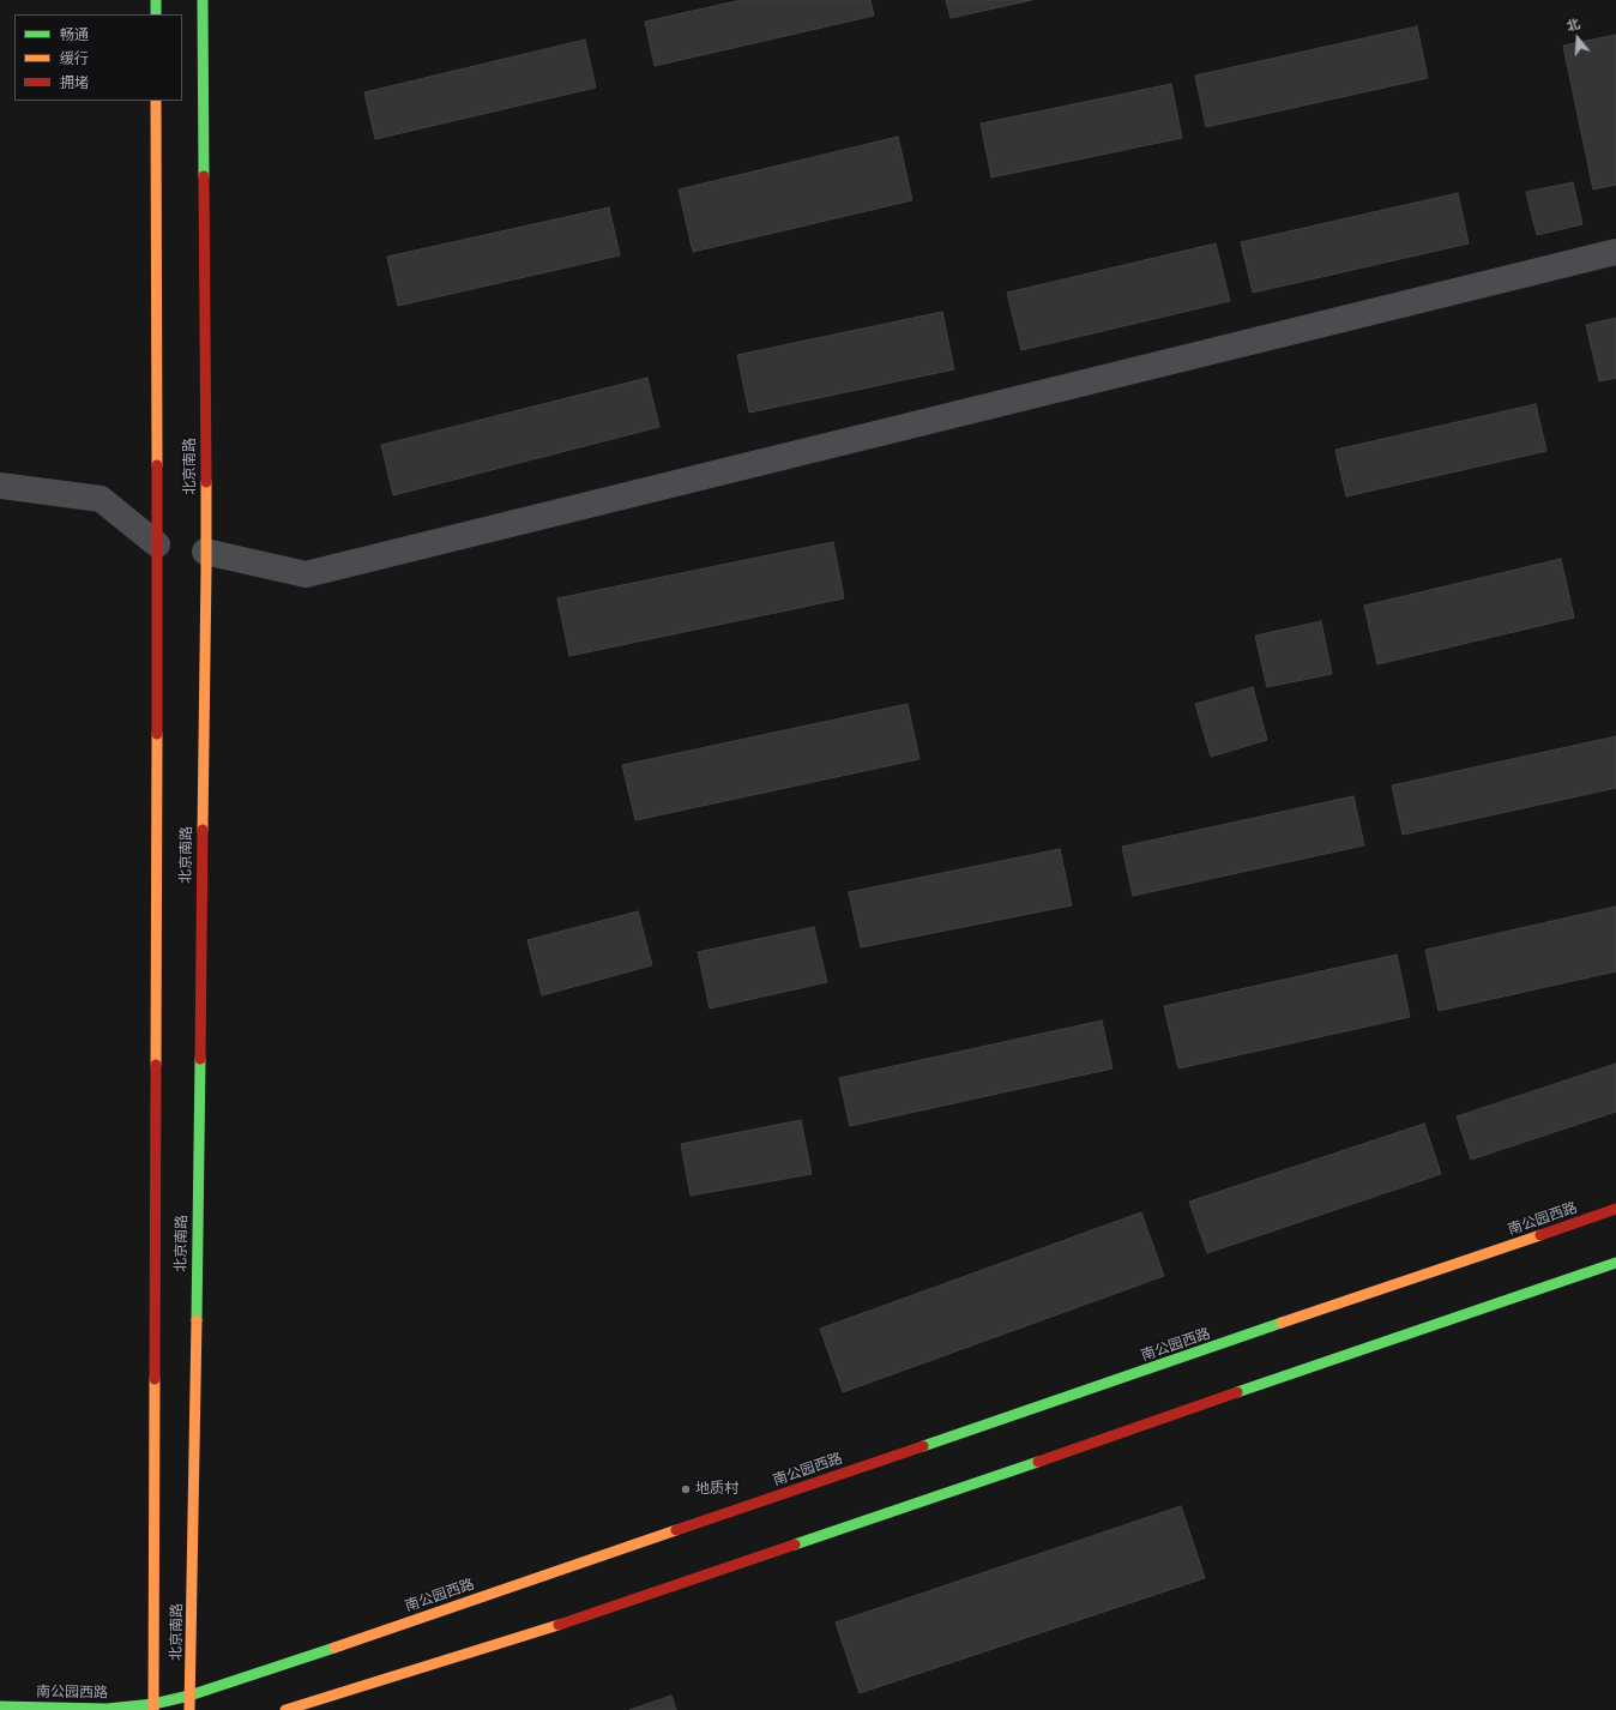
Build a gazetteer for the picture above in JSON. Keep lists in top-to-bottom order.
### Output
{
  "streets": {
    "main road": ["北京南路", "南公园西路"]
  },
  "crossings": [
    ["北京南路", "南公园西路"]
  ],
  "places": ["地质村"],
  "legend": ["畅通", "缓行", "拥堵"],
  "north": "top"
}
